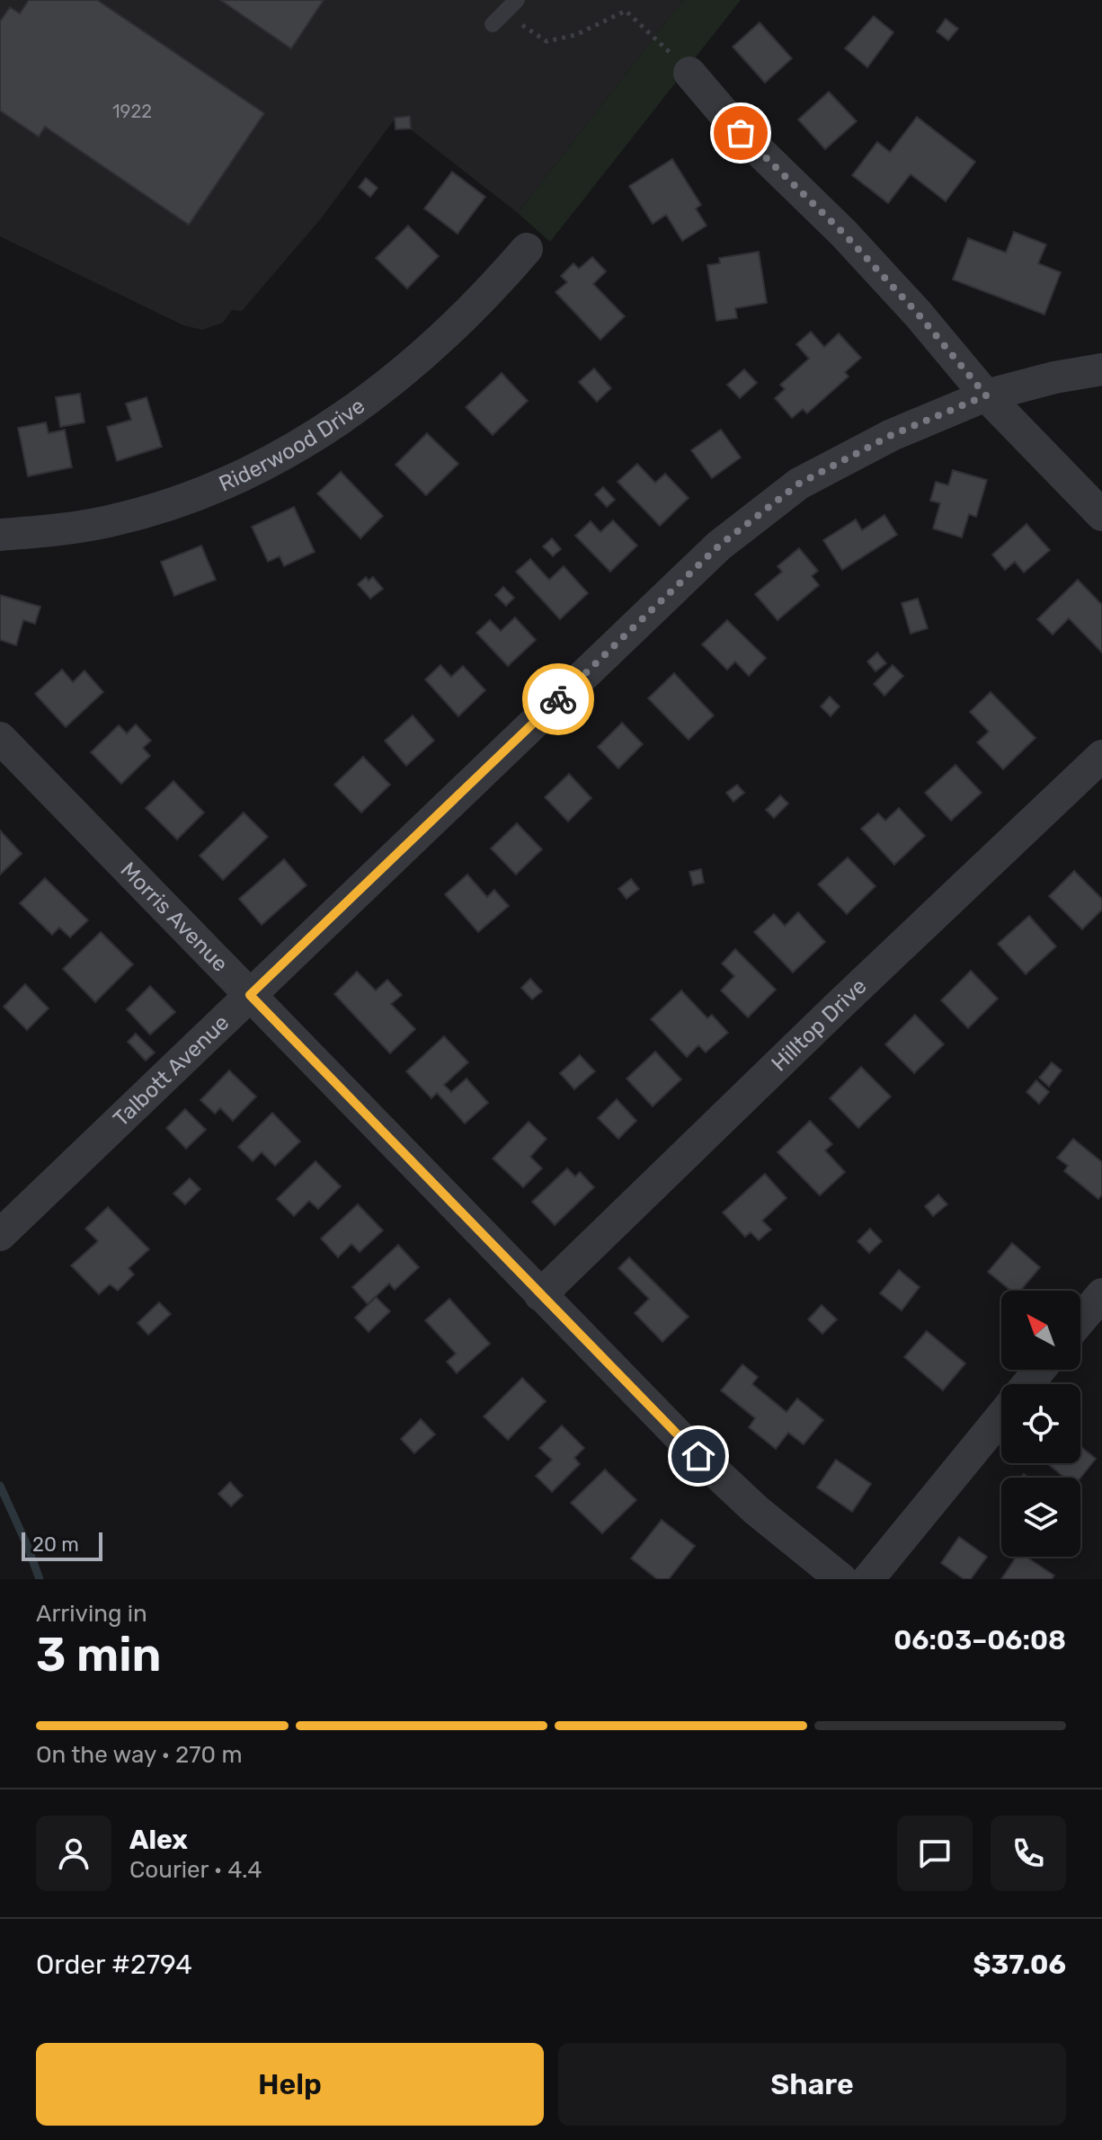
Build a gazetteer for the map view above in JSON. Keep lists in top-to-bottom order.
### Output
{
  "streets": {
    "street": [
      "Riderwood Drive",
      "Morris Avenue",
      "Hilltop Drive",
      "Talbott Avenue"
    ]
  },
  "crossings": [
    ["Morris Avenue", "Hilltop Drive"],
    ["Morris Avenue", "Talbott Avenue"]
  ],
  "house_numbers": ["1922"],
  "scale_bar": "20 m",
  "north": "top left",
  "page": {
    "scale": "20 m",
    "heading": ["3 min", "Arriving in", "06:03–06:08"],
    "panel": [
      "Alex",
      "Courier · 4.4",
      "Order #2794",
      "$37.06"
    ],
    "bar": "On the way · 270 m",
    "buttons": ["Help", "Share"]
  }
}
